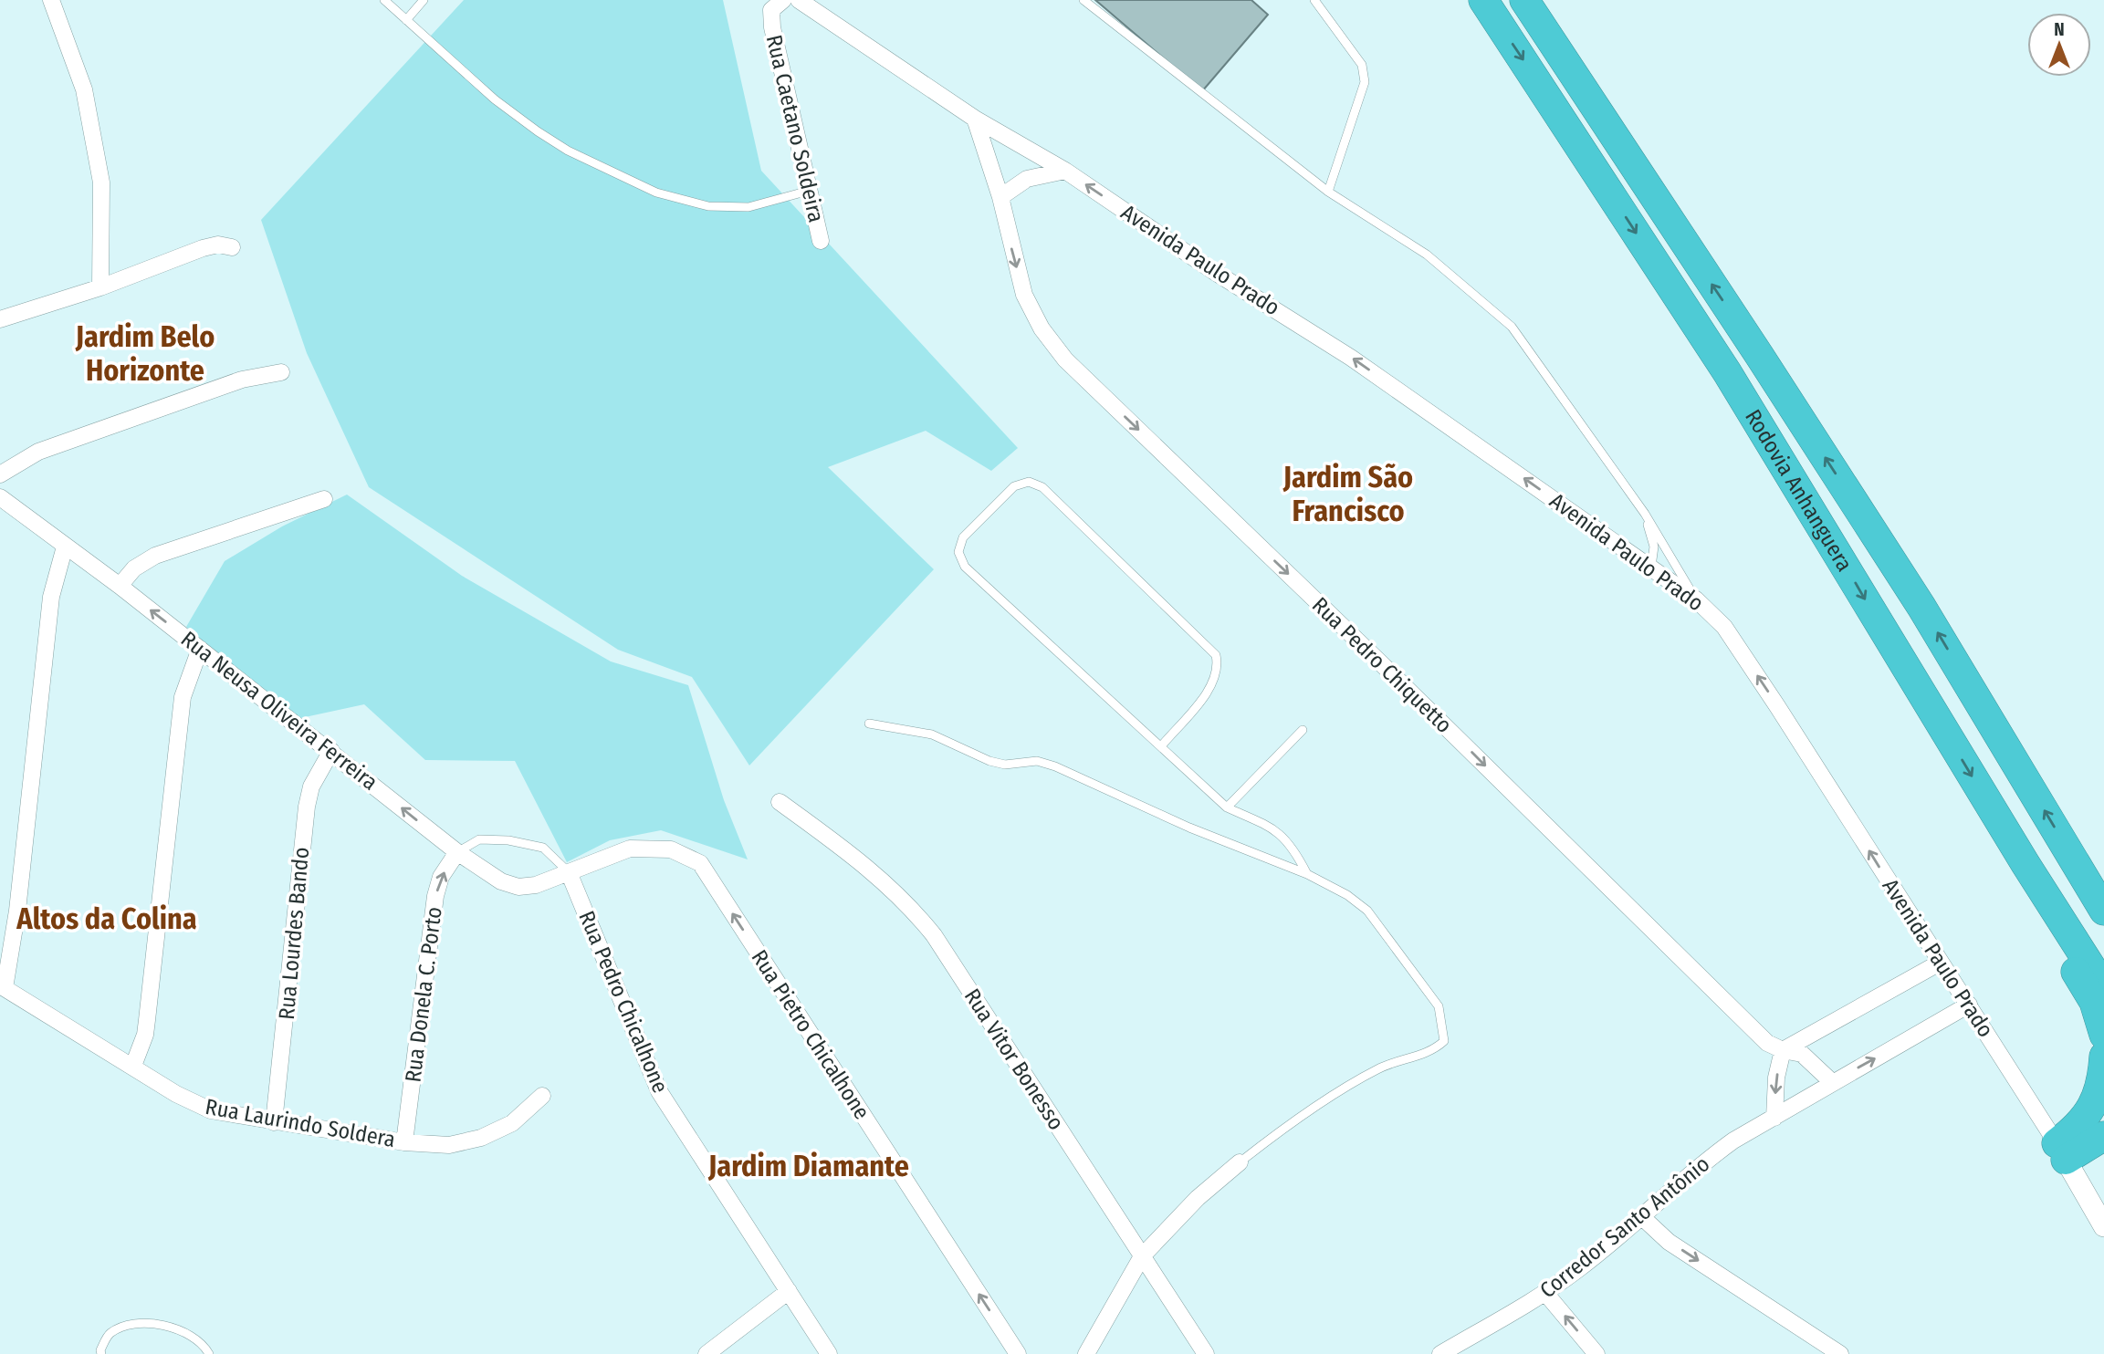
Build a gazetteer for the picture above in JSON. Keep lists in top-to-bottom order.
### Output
{
  "streets": {
    "highway": ["Rodovia Anhanguera"],
    "street": [
      "Rua Caetano Soldeira",
      "Avenida Paulo Prado",
      "Rua Pedro Chiquetto",
      "Rua Neusa Oliveira Ferreira",
      "Rua Lourdes Bando",
      "Rua Donela C. Porto",
      "Rua Pedro Chicalhone",
      "Rua Pietro Chicalhone",
      "Rua Vitor Bonesso",
      "Rua Laurindo Soldera",
      "Corredor Santo Antônio"
    ]
  },
  "crossings": [
    ["Avenida Paulo Prado", "Rua Pedro Chiquetto"],
    ["Avenida Paulo Prado", "Corredor Santo Antônio"],
    ["Rua Pedro Chiquetto", "Corredor Santo Antônio"],
    ["Rua Neusa Oliveira Ferreira", "Rua Lourdes Bando"],
    ["Rua Neusa Oliveira Ferreira", "Rua Donela C. Porto"],
    ["Rua Neusa Oliveira Ferreira", "Rua Pedro Chicalhone"],
    ["Rua Neusa Oliveira Ferreira", "Rua Pietro Chicalhone"],
    ["Rua Lourdes Bando", "Rua Laurindo Soldera"],
    ["Rua Donela C. Porto", "Rua Laurindo Soldera"],
    ["Rua Pedro Chicalhone", "Rua Pietro Chicalhone"]
  ],
  "one_way": [
    "Avenida Paulo Prado",
    "Rua Pedro Chiquetto",
    "Rua Neusa Oliveira Ferreira",
    "Rua Donela C. Porto",
    "Rua Pietro Chicalhone"
  ],
  "districts": [
    "Jardim Belo Horizonte",
    "Jardim São Francisco",
    "Altos da Colina",
    "Jardim Diamante"
  ],
  "north": "top"
}
